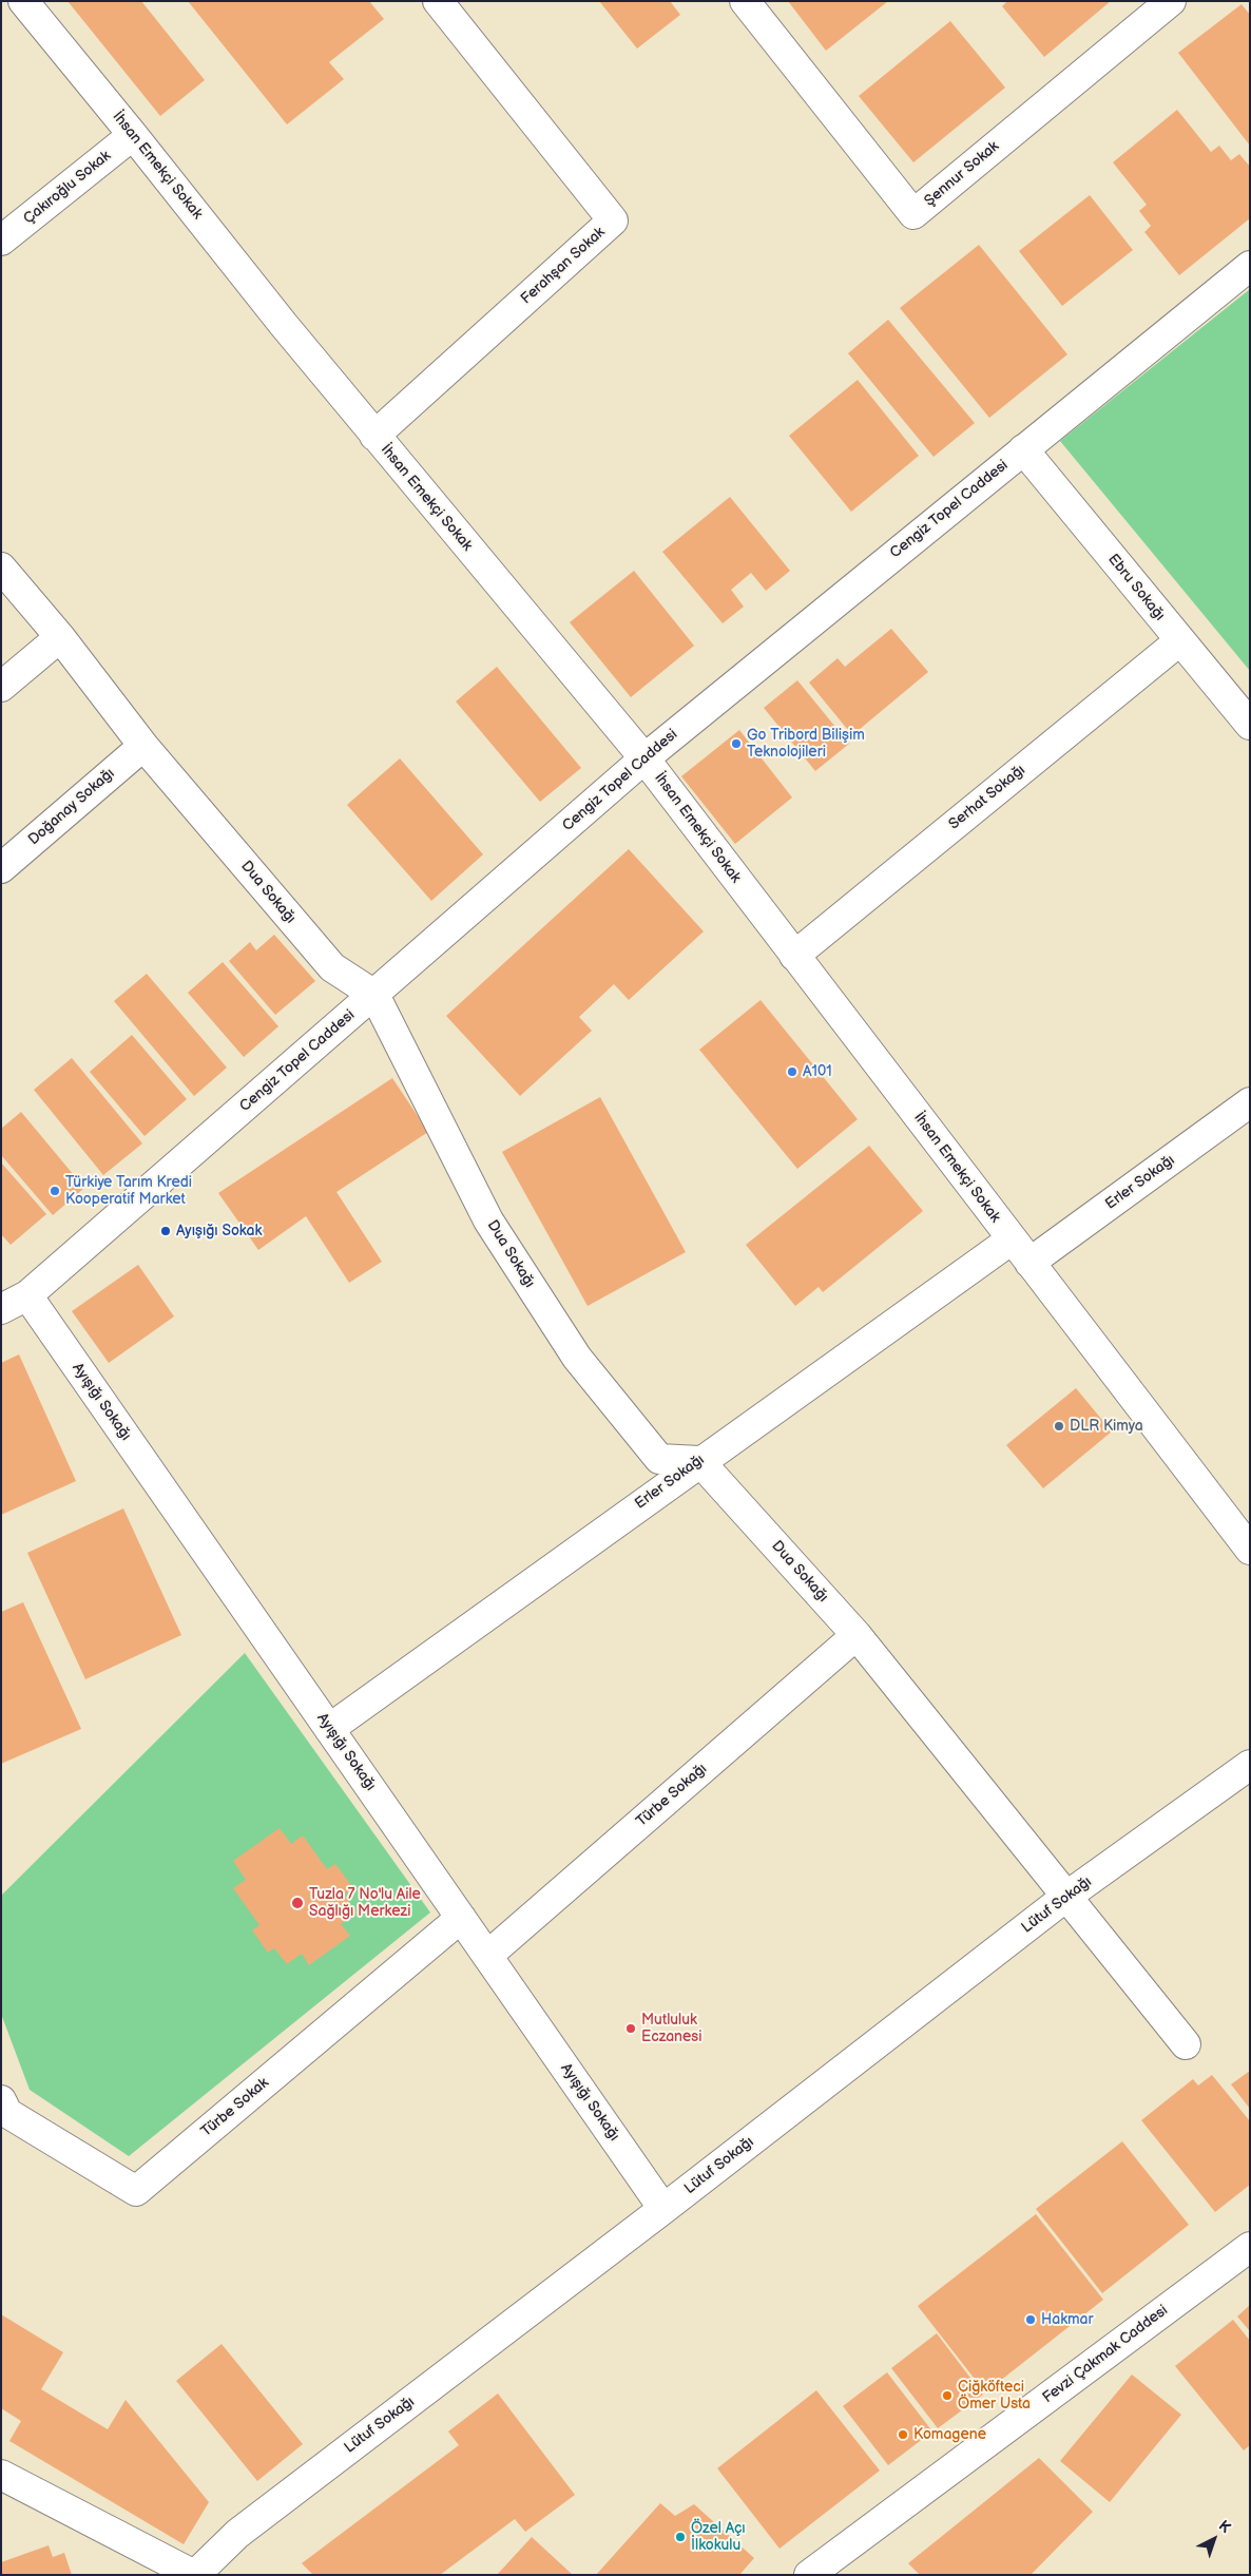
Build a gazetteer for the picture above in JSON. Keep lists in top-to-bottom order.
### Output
{
  "streets": {
    "street": [
      "İhsan Emekçi Sokak",
      "Şennur Sokak",
      "Çakıroğlu Sokak",
      "Ferahşan Sokak",
      "Cengiz Topel Caddesi",
      "Ebru Sokağı",
      "Serhat Sokağı",
      "Doğanay Sokağı",
      "Dua Sokağı",
      "Erler Sokağı",
      "Ayışığı Sokağı",
      "Türbe Sokağı",
      "Lütuf Sokağı",
      "Türbe Sokak",
      "Fevzi Çakmak Caddesi"
    ]
  },
  "crossings": [
    ["İhsan Emekçi Sokak", "Çakıroğlu Sokak"],
    ["İhsan Emekçi Sokak", "Ferahşan Sokak"],
    ["İhsan Emekçi Sokak", "Cengiz Topel Caddesi"],
    ["İhsan Emekçi Sokak", "Serhat Sokağı"],
    ["İhsan Emekçi Sokak", "Erler Sokağı"],
    ["Cengiz Topel Caddesi", "Ebru Sokağı"],
    ["Cengiz Topel Caddesi", "Dua Sokağı"],
    ["Cengiz Topel Caddesi", "Ayışığı Sokağı"],
    ["Ebru Sokağı", "Serhat Sokağı"],
    ["Doğanay Sokağı", "Dua Sokağı"],
    ["Dua Sokağı", "Erler Sokağı"],
    ["Dua Sokağı", "Türbe Sokağı"],
    ["Dua Sokağı", "Lütuf Sokağı"],
    ["Erler Sokağı", "Ayışığı Sokağı"],
    ["Ayışığı Sokağı", "Türbe Sokağı"],
    ["Ayışığı Sokağı", "Lütuf Sokağı"],
    ["Ayışığı Sokağı", "Türbe Sokak"]
  ],
  "places": [
    "Go Tri̇bord Bi̇li̇şi̇m Teknoloji̇leri",
    "A101",
    "Türkiye Tarım Kredi Kooperatif Market",
    "Ayışığı Sokak",
    "DLR Kimya",
    "Tuzla 7 No'lu Aile Sağlığı Merkezi",
    "Mutluluk Eczanesi",
    "Hakmar",
    "Çiğköfteci Ömer Usta",
    "Komagene",
    "Özel Açı İlkokulu"
  ],
  "north": "top right"
}
